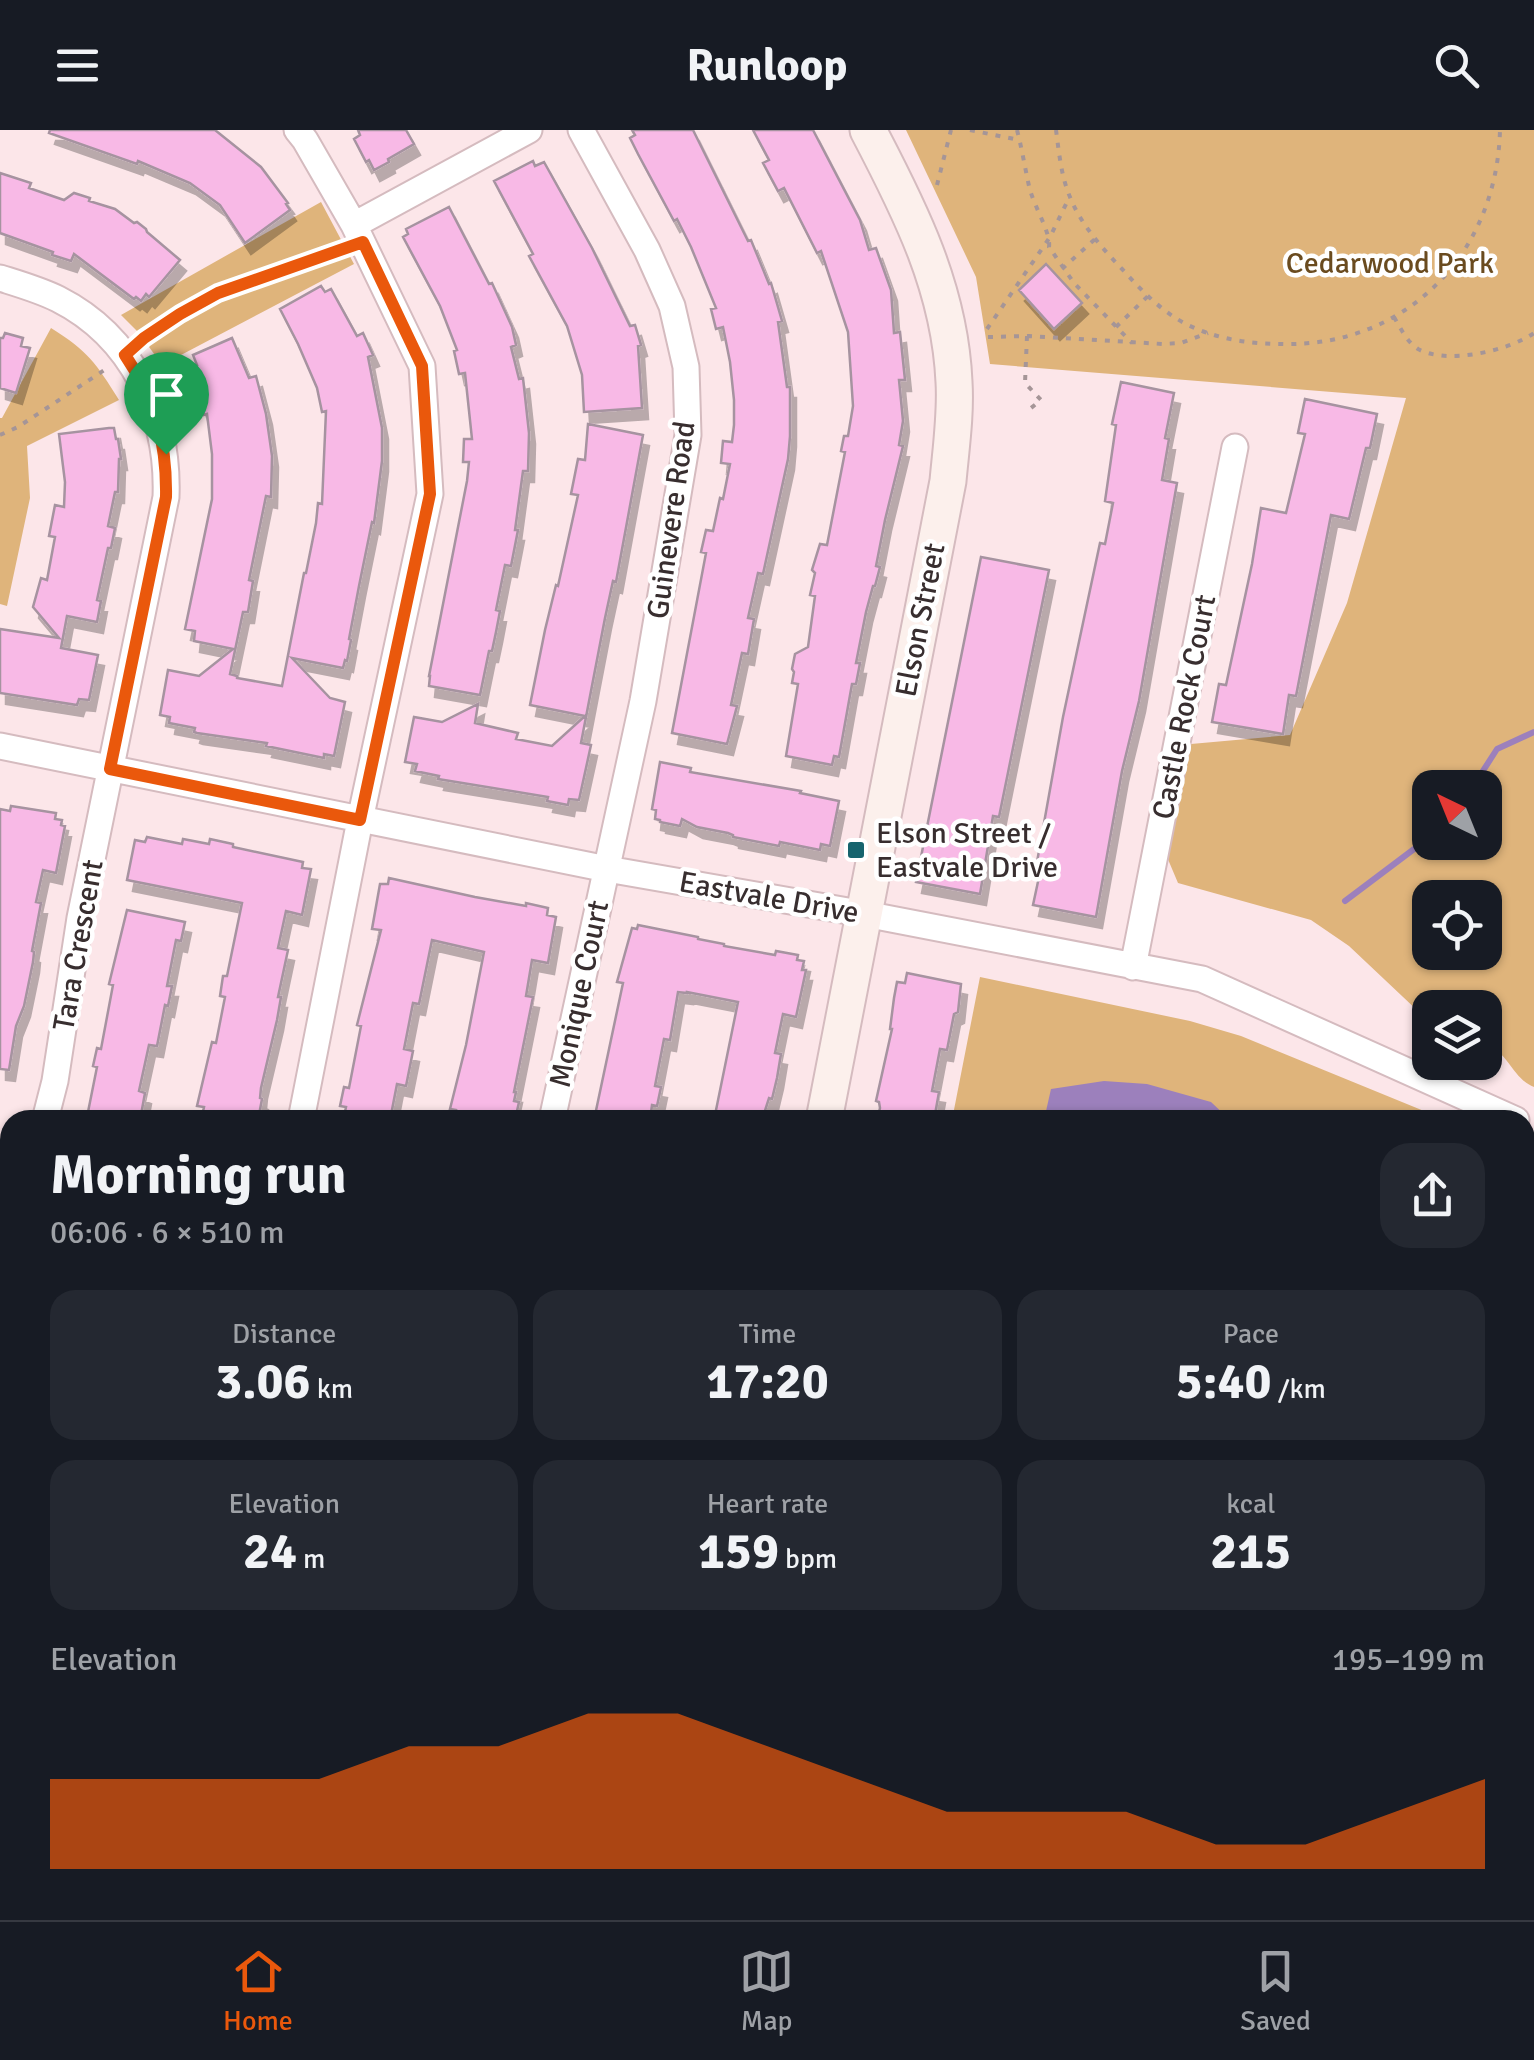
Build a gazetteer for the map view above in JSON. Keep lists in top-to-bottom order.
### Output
{
  "streets": {
    "street": [
      "Guinevere Road",
      "Elson Street",
      "Castle Rock Court",
      "Eastvale Drive",
      "Tara Crescent",
      "Monique Court"
    ]
  },
  "crossings": [
    ["Guinevere Road", "Eastvale Drive"],
    ["Guinevere Road", "Monique Court"],
    ["Elson Street", "Eastvale Drive"],
    ["Castle Rock Court", "Eastvale Drive"],
    ["Eastvale Drive", "Tara Crescent"],
    ["Eastvale Drive", "Monique Court"]
  ],
  "parks": ["Cedarwood Park"],
  "places": {
    "transit": ["Elson Street / Eastvale Drive"]
  },
  "north": "top left",
  "page": {
    "header": "Runloop",
    "heading": ["Morning run", "06:06 · 6 × 510 m"],
    "stats": [
      ["Distance", "3.06 km"],
      ["Time", "17:20"],
      ["Pace", "5:40 /km"],
      ["Elevation", "24 m"],
      ["Heart rate", "159 bpm"],
      ["kcal", "215"]
    ],
    "chart": ["Elevation", "195–199 m"],
    "tabs": ["Home", "Map", "Saved"]
  }
}
